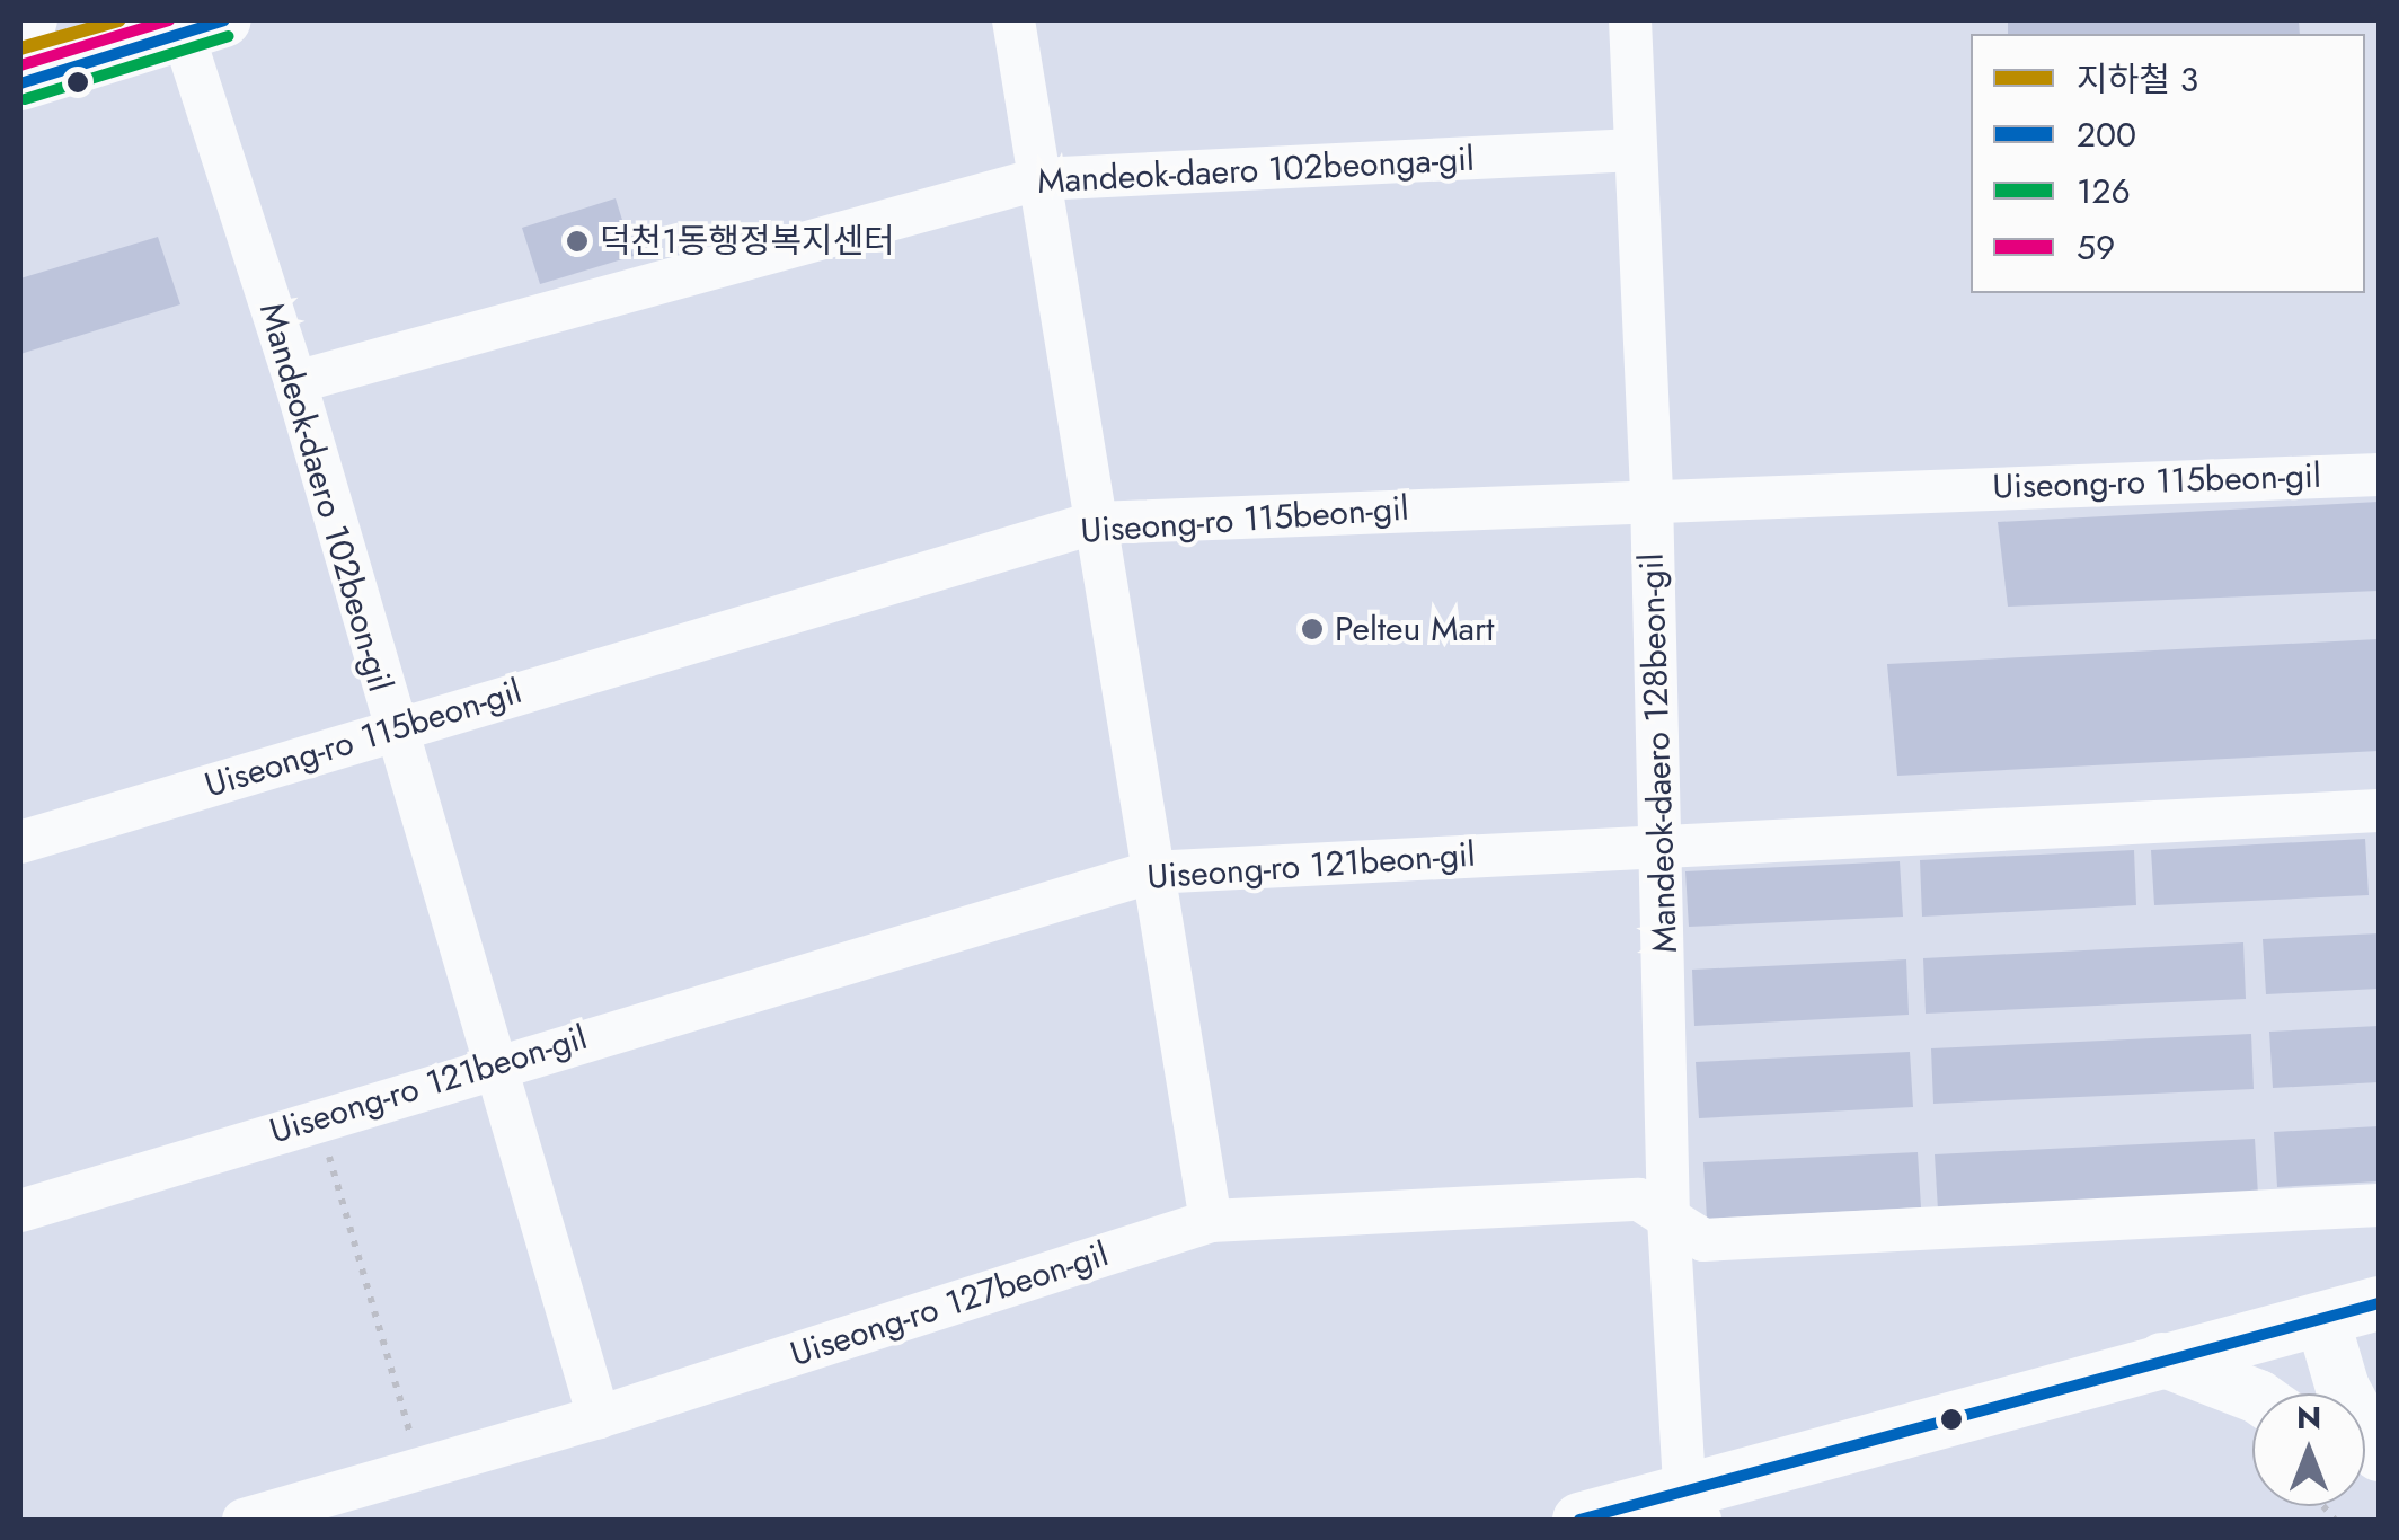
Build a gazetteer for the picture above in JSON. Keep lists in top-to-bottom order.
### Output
{
  "streets": {
    "street": [
      "Mandeok-daero 102beonga-gil",
      "Uiseong-ro 115beon-gil",
      "Mandeok-daero 102beon-gil",
      "Mandeok-daero 128beon-gil",
      "Uiseong-ro 121beon-gil",
      "Uiseong-ro 127beon-gil"
    ]
  },
  "crossings": [
    ["Mandeok-daero 102beonga-gil", "Mandeok-daero 102beon-gil"],
    ["Mandeok-daero 102beonga-gil", "Mandeok-daero 128beon-gil"],
    ["Uiseong-ro 115beon-gil", "Mandeok-daero 102beon-gil"],
    ["Uiseong-ro 115beon-gil", "Mandeok-daero 128beon-gil"],
    ["Mandeok-daero 102beon-gil", "Uiseong-ro 121beon-gil"],
    ["Mandeok-daero 102beon-gil", "Uiseong-ro 127beon-gil"],
    ["Mandeok-daero 128beon-gil", "Uiseong-ro 121beon-gil"],
    ["Mandeok-daero 128beon-gil", "Uiseong-ro 127beon-gil"]
  ],
  "places": ["덕천1동행정복지센터", "Pelteu Mart"],
  "lines": [
    "metro line 3",
    "transit line 200",
    "transit line 59",
    "transit line 126"
  ],
  "legend": [
    "지하철 3",
    "200",
    "126",
    "59"
  ],
  "north": "top"
}
